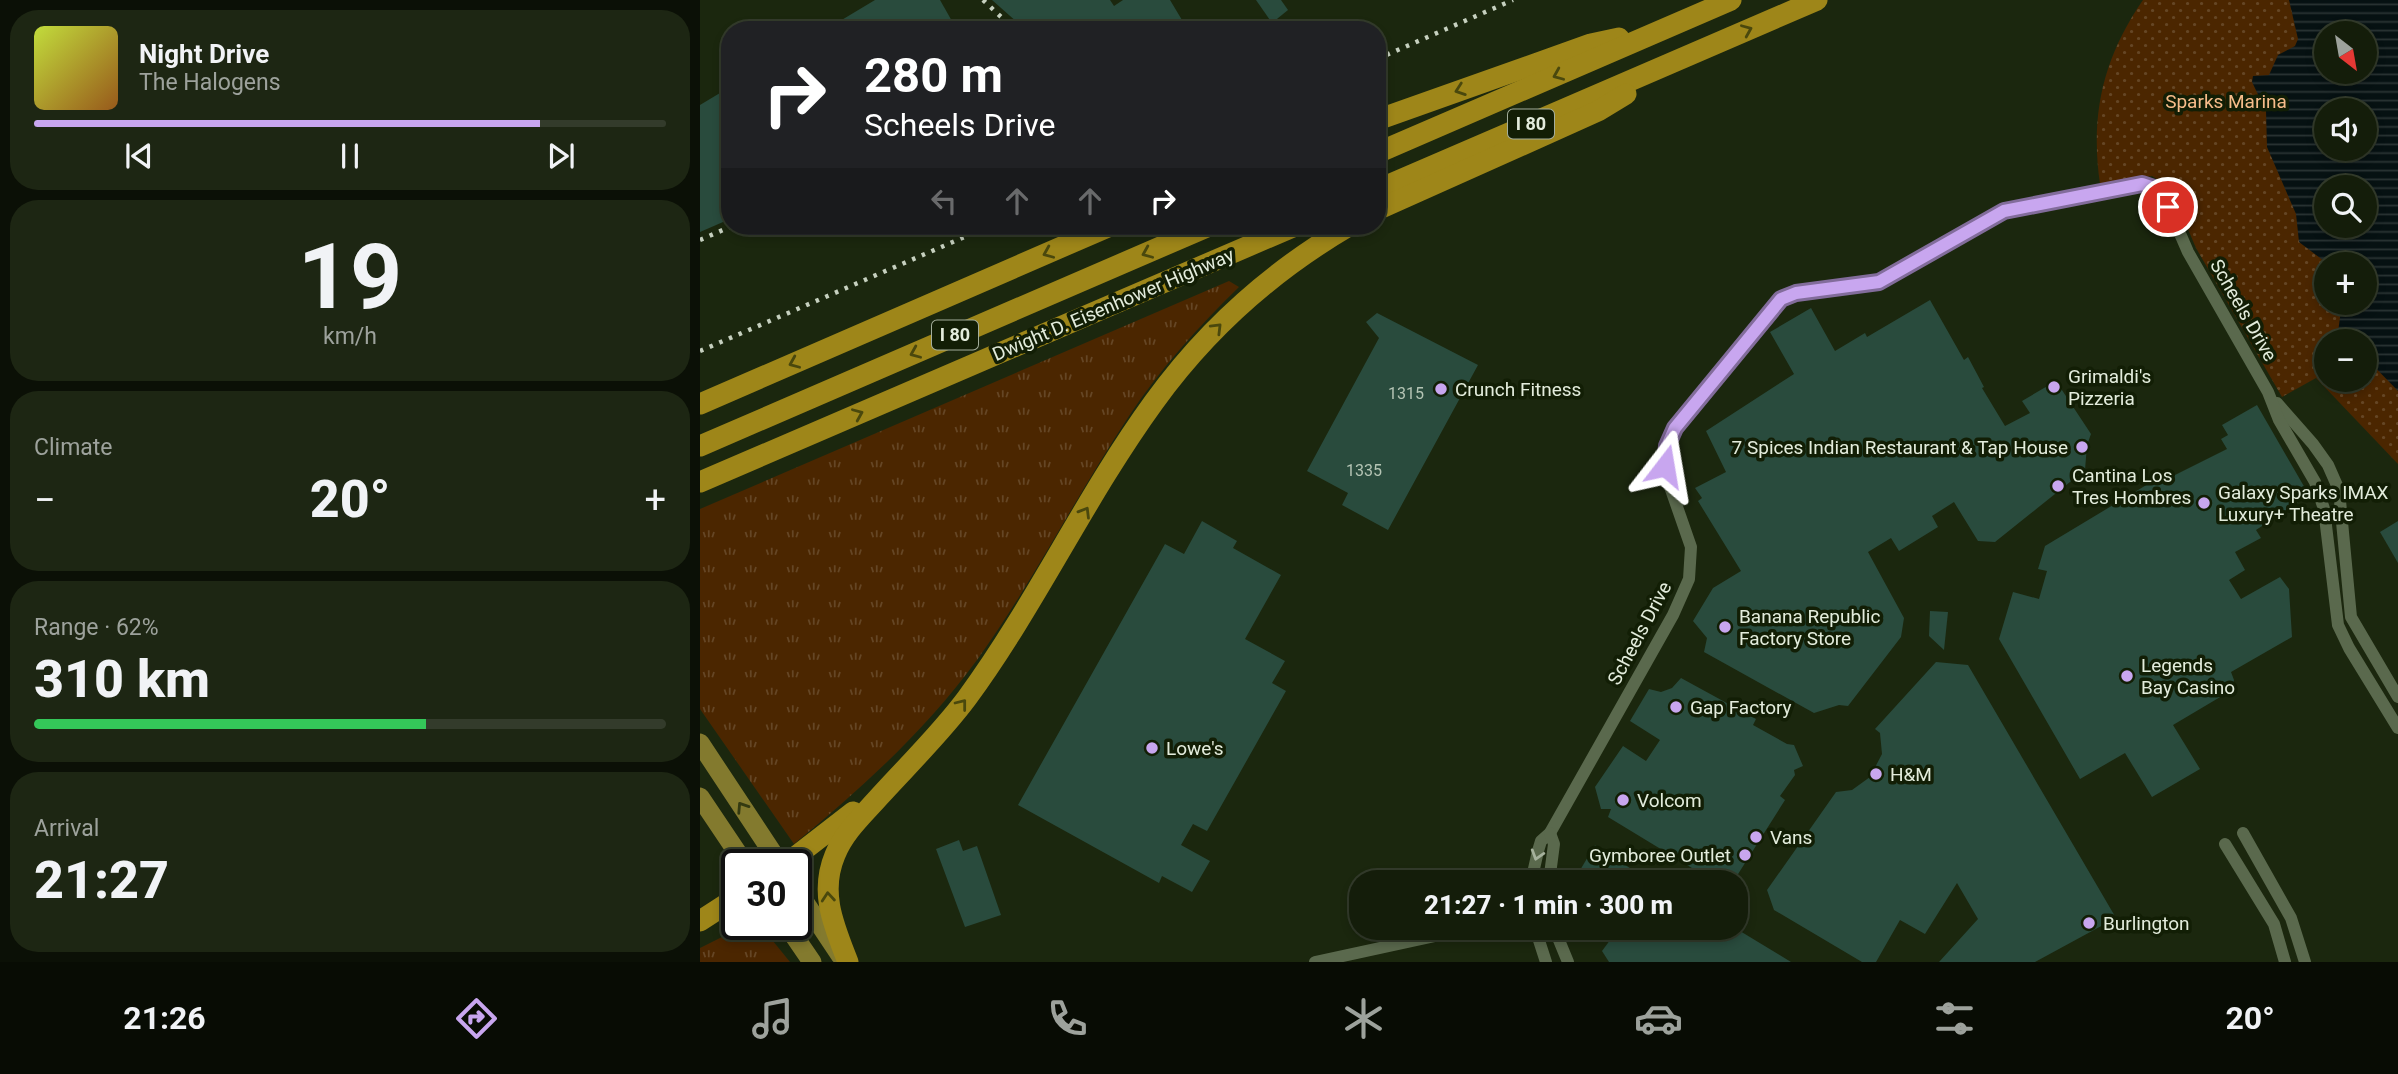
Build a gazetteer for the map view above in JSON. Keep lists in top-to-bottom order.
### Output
{
  "streets": {
    "highway": ["I 80", "Dwight D. Eisenhower Highway"],
    "street": ["Scheels Drive"]
  },
  "parks": ["Sparks Marina"],
  "places": [
    "Grimaldi's Pizzeria",
    "Crunch Fitness",
    "7 Spices Indian Restaurant & Tap House",
    "Cantina Los Tres Hombres",
    "Galaxy Sparks IMAX Luxury+ Theatre",
    "Banana Republic Factory Store",
    "Legends Bay Casino",
    "Gap Factory",
    "Lowe's",
    "H&M",
    "Volcom",
    "Vans",
    "Gymboree Outlet",
    "Burlington"
  ],
  "house_numbers": ["1315", "1335"],
  "north": "bottom right",
  "page": {
    "map_buttons": ["+", "−"],
    "turn": ["280 m", "Scheels Drive"],
    "song": ["Night Drive", "The Halogens"],
    "tile": [
      ["19", "km/h"],
      "Climate",
      ["Range · 62%", "310 km"],
      ["Arrival", "21:27"]
    ],
    "heat": ["−", "20°", "+"],
    "limit": "30",
    "trip": "21:27 · 1 min · 300 m",
    "tabs": ["21:26", "20°"]
  }
}
